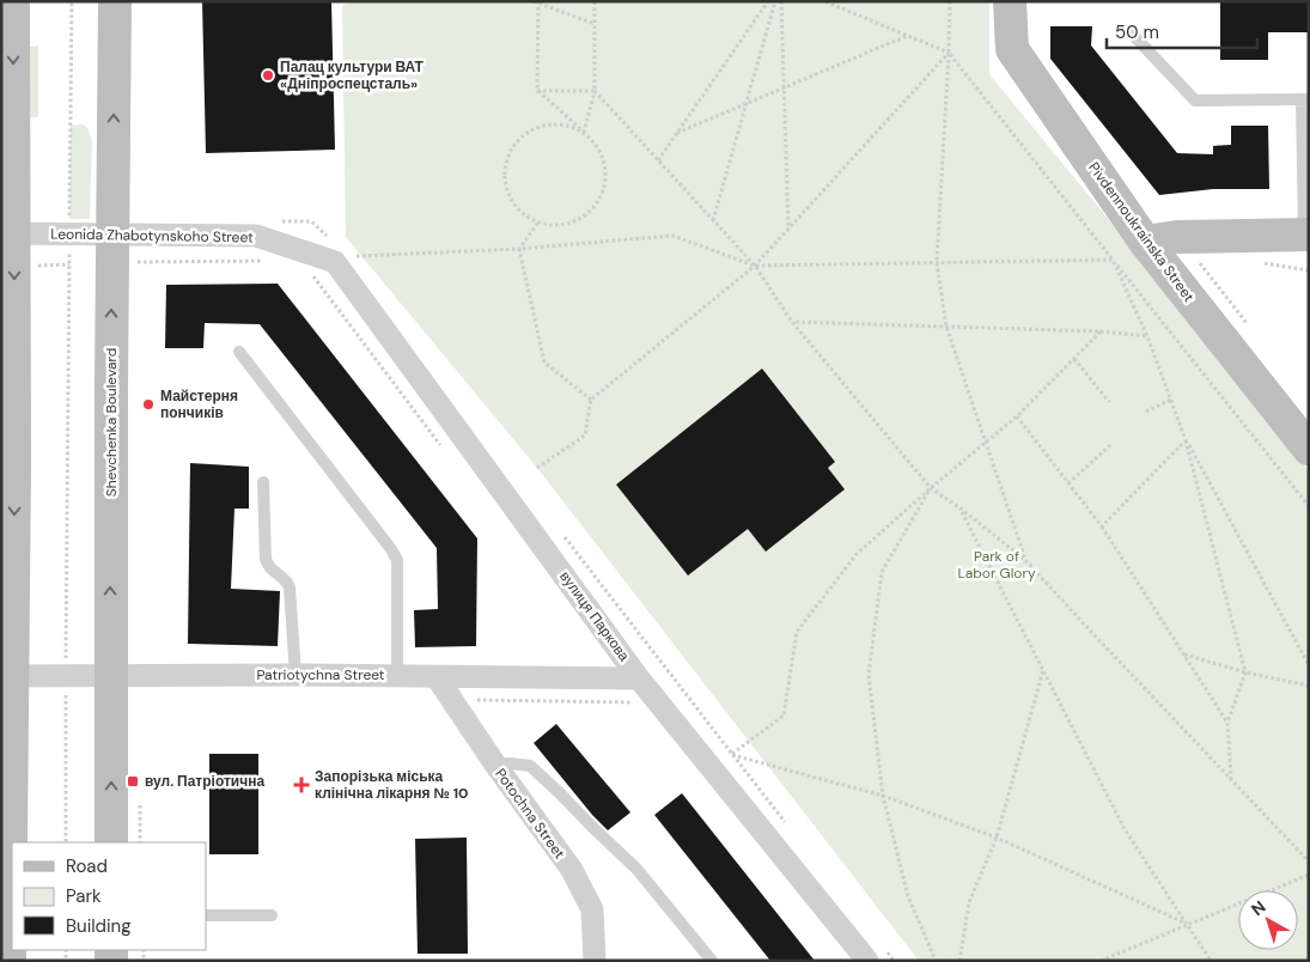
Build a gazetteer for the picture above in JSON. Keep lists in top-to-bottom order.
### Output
{
  "streets": {
    "street": [
      "Pivdennoukrainska Street",
      "Leonida Zhabotynskoho Street",
      "Shevchenka Boulevard",
      "вулиця Паркова",
      "Patriotychna Street",
      "Potochna Street"
    ]
  },
  "crossings": [
    ["Leonida Zhabotynskoho Street", "Shevchenka Boulevard"],
    ["Leonida Zhabotynskoho Street", "вулиця Паркова"],
    ["Shevchenka Boulevard", "Patriotychna Street"],
    ["вулиця Паркова", "Patriotychna Street"],
    ["Patriotychna Street", "Potochna Street"]
  ],
  "parks": ["Park of Labor Glory"],
  "places": {
    "other": ["Палац культури ВАТ «Дніпроспецсталь»", "Майстерня пончиків"],
    "transit": ["вул. Патріотична"],
    "health": ["Запорізька міська клінічна лікарня № 10"]
  },
  "legend": ["Road", "Park", "Building"],
  "scale_bar": "50 m",
  "north": "top left"
}
